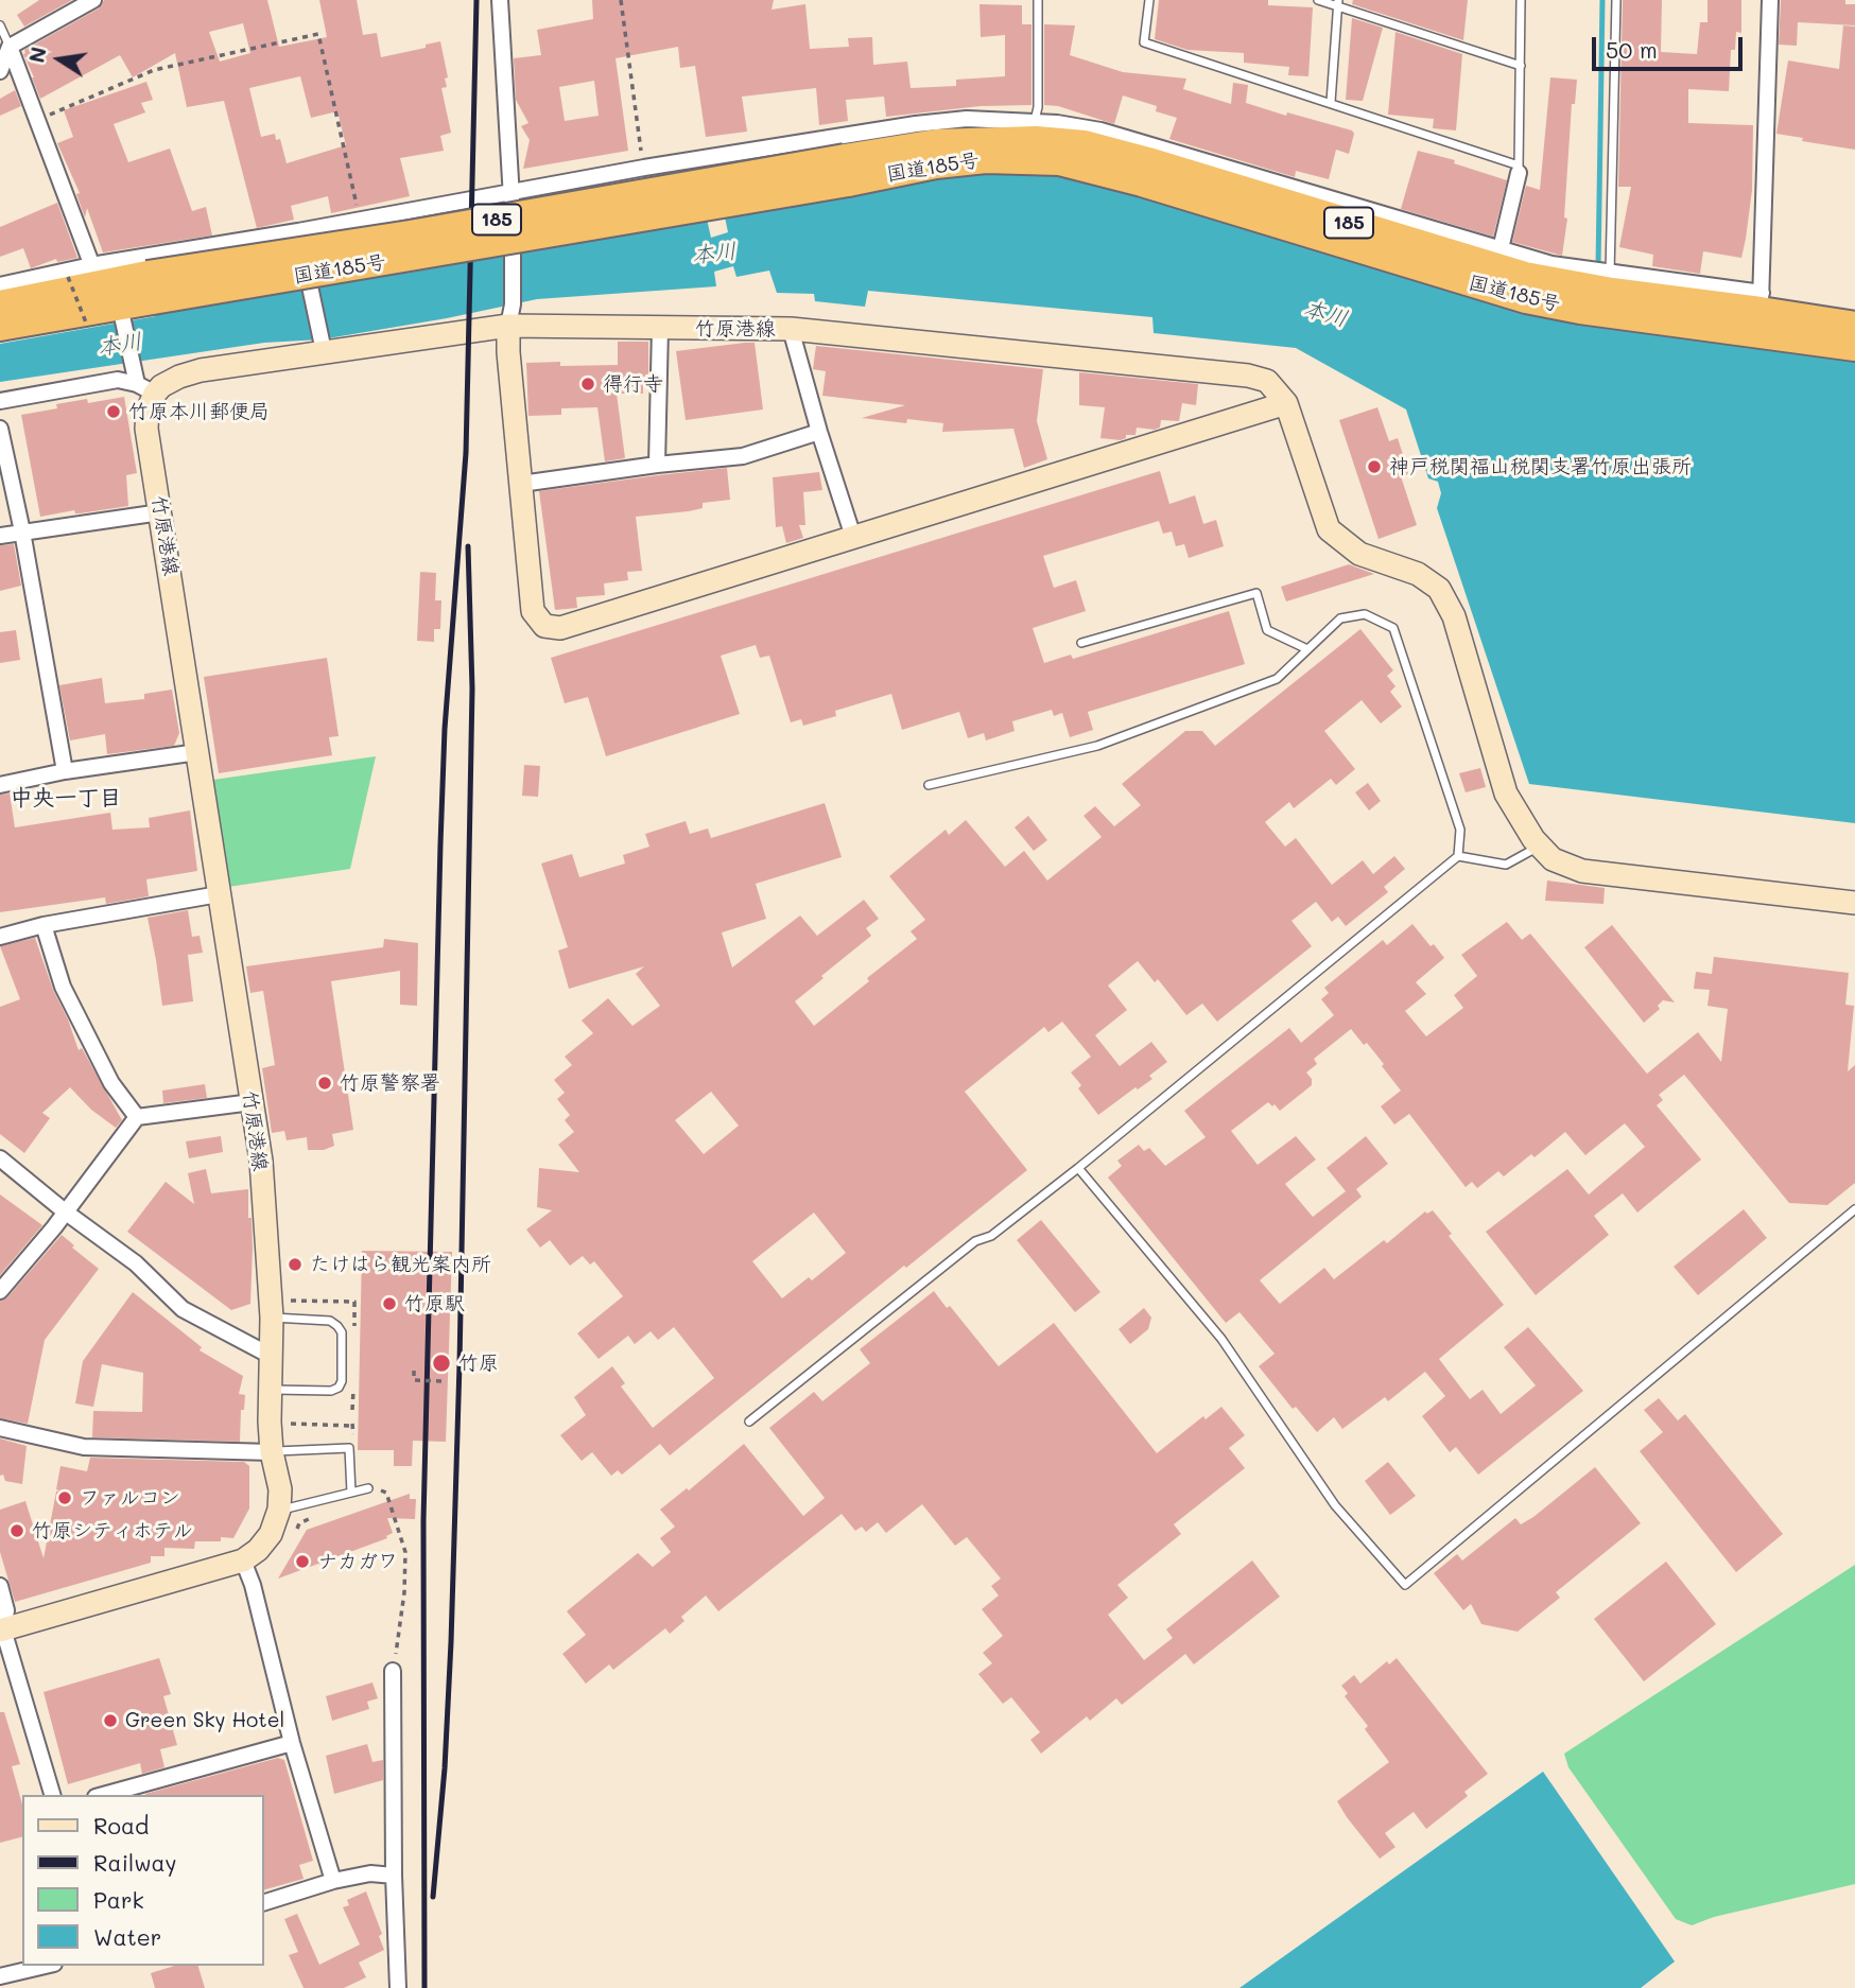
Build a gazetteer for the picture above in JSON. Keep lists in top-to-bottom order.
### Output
{
  "streets": {
    "highway": ["国道185号", "185"],
    "main road": ["竹原港線"]
  },
  "districts": ["中央一丁目"],
  "water": ["本川"],
  "places": [
    "得行寺",
    "竹原本川郵便局",
    "神戸税関福山税関支署竹原出張所",
    "竹原警察署",
    "たけはら観光案内所",
    "竹原駅",
    "竹原",
    "ファルコン",
    "竹原シティホテル",
    "ナカガワ",
    "Green Sky Hotel"
  ],
  "legend": [
    "Road",
    "Railway",
    "Park",
    "Water"
  ],
  "scale_bar": "50 m",
  "north": "left"
}
